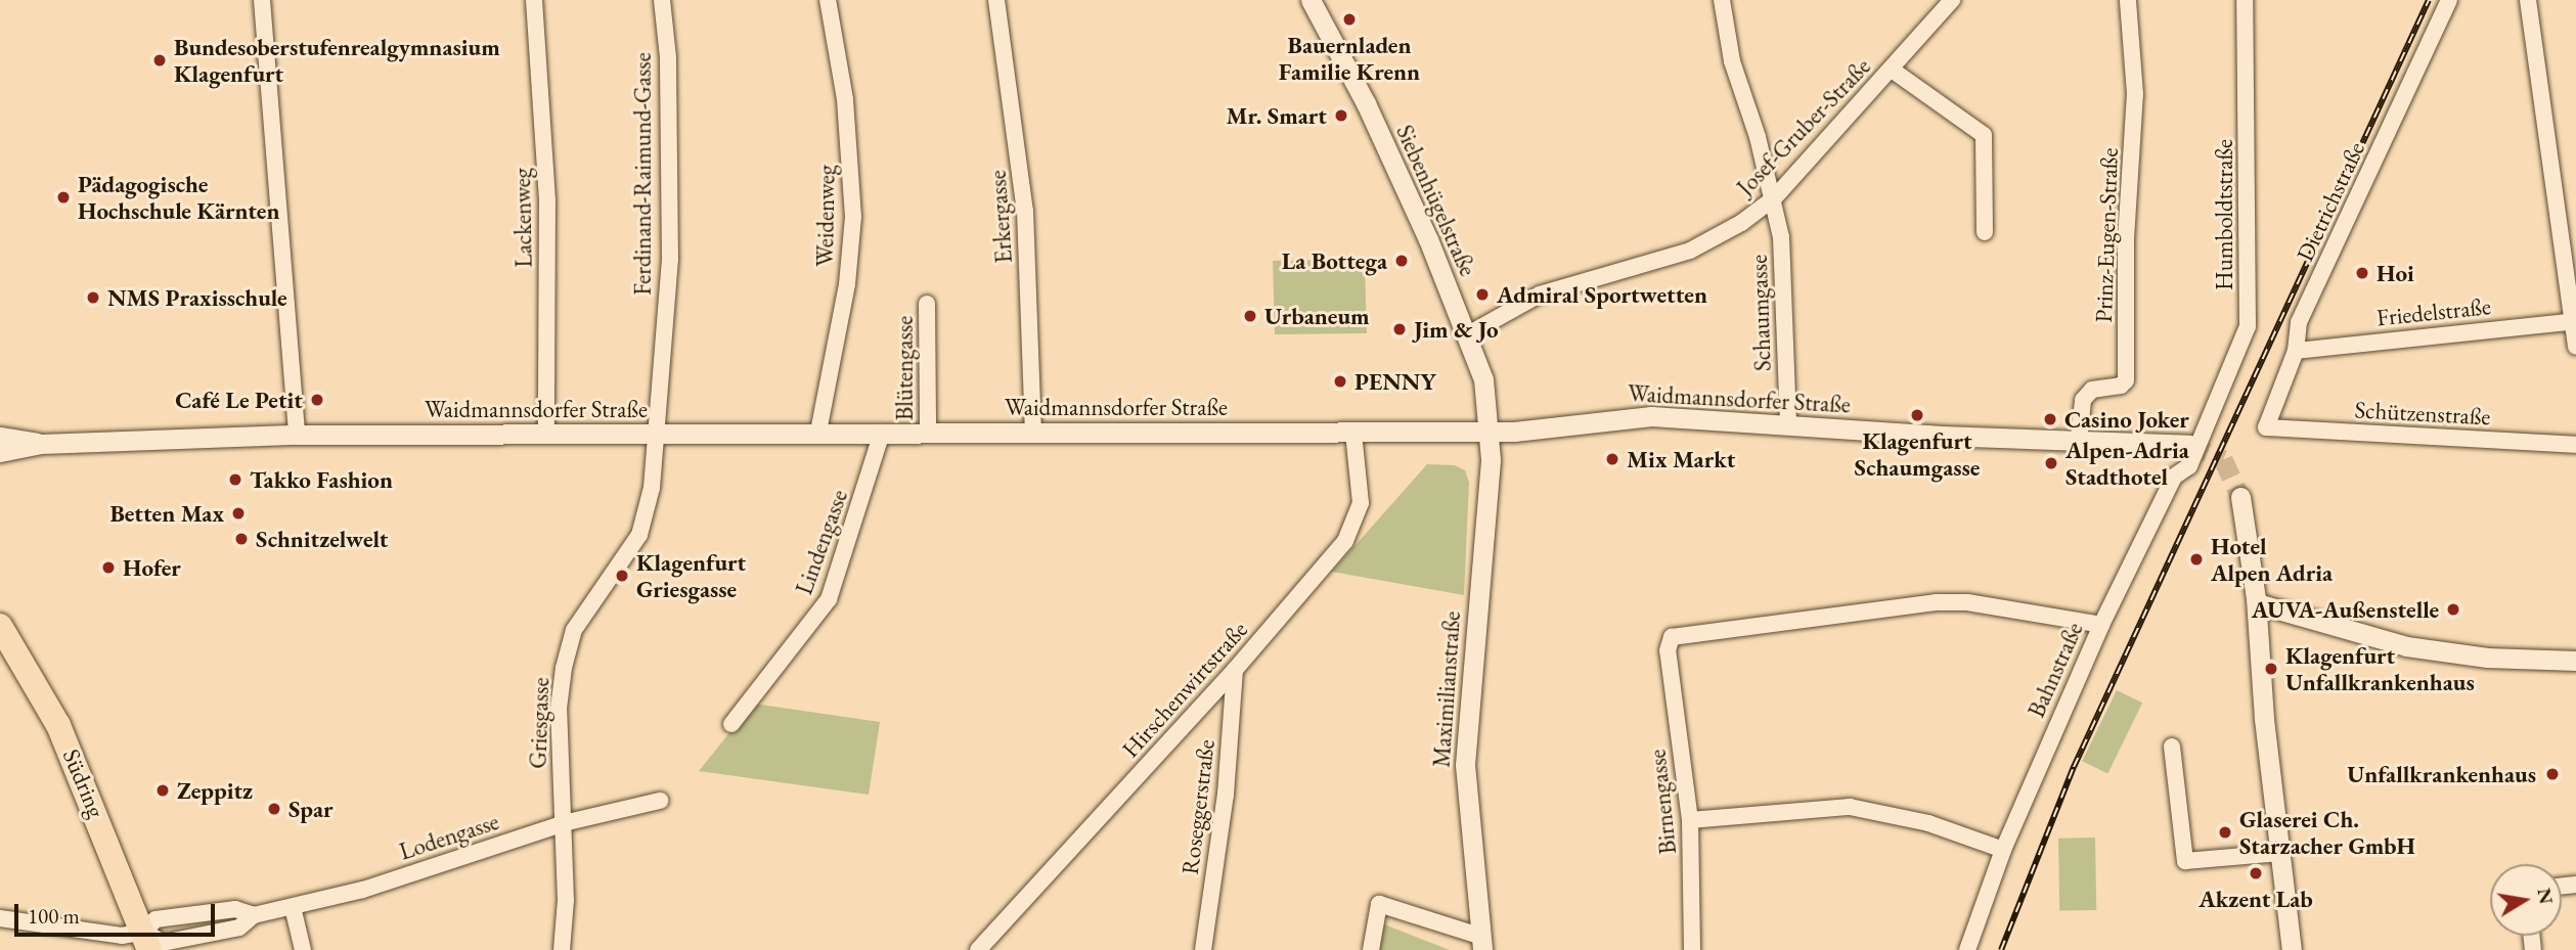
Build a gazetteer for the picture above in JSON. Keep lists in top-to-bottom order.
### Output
{
  "streets": {
    "main road": ["Südring"],
    "street": [
      "Josef-Gruber-Straße",
      "Ferdinand-Raimund-Gasse",
      "Siebenhügelstraße",
      "Dietrichstraße",
      "Humboldtstraße",
      "Weidenweg",
      "Erkergasse",
      "Lackenweg",
      "Prinz-Eugen-Straße",
      "Friedelstraße",
      "Schaumgasse",
      "Blütengasse",
      "Waidmannsdorfer Straße",
      "Schützenstraße",
      "Lindengasse",
      "Bahnstraße",
      "Hirschenwirtstraße",
      "Maximilianstraße",
      "Griesgasse",
      "Birnengasse",
      "Roseggerstraße",
      "Lodengasse"
    ]
  },
  "crossings": [
    ["Josef-Gruber-Straße", "Siebenhügelstraße"],
    ["Josef-Gruber-Straße", "Schaumgasse"],
    ["Ferdinand-Raimund-Gasse", "Waidmannsdorfer Straße"],
    ["Ferdinand-Raimund-Gasse", "Griesgasse"],
    ["Siebenhügelstraße", "Waidmannsdorfer Straße"],
    ["Siebenhügelstraße", "Maximilianstraße"],
    ["Dietrichstraße", "Friedelstraße"],
    ["Dietrichstraße", "Schützenstraße"],
    ["Humboldtstraße", "Bahnstraße"],
    ["Weidenweg", "Waidmannsdorfer Straße"],
    ["Erkergasse", "Waidmannsdorfer Straße"],
    ["Lackenweg", "Waidmannsdorfer Straße"],
    ["Prinz-Eugen-Straße", "Waidmannsdorfer Straße"],
    ["Schaumgasse", "Waidmannsdorfer Straße"],
    ["Blütengasse", "Waidmannsdorfer Straße"],
    ["Waidmannsdorfer Straße", "Lindengasse"],
    ["Waidmannsdorfer Straße", "Hirschenwirtstraße"],
    ["Waidmannsdorfer Straße", "Maximilianstraße"],
    ["Waidmannsdorfer Straße", "Griesgasse"],
    ["Bahnstraße", "Birnengasse"],
    ["Hirschenwirtstraße", "Roseggerstraße"],
    ["Griesgasse", "Lodengasse"],
    ["Südring", "Lodengasse"]
  ],
  "places": [
    "Bauernladen Familie Krenn",
    "Bundesoberstufenrealgymnasium Klagenfurt",
    "Mr. Smart",
    "Pädagogische Hochschule Kärnten",
    "La Bottega",
    "Hoi",
    "Admiral Sportwetten",
    "NMS Praxisschule",
    "Urbaneum",
    "Jim & Jo",
    "PENNY",
    "Café Le Petit",
    "Klagenfurt Schaumgasse",
    "Casino Joker",
    "Mix Markt",
    "Alpen-Adria Stadthotel",
    "Takko Fashion",
    "Betten Max",
    "Schnitzelwelt",
    "Hotel Alpen Adria",
    "Hofer",
    "Klagenfurt Griesgasse",
    "AUVA-Außenstelle",
    "Klagenfurt Unfallkrankenhaus",
    "Unfallkrankenhaus",
    "Zeppitz",
    "Spar",
    "Glaserei Ch. Starzacher GmbH",
    "Akzent Lab"
  ],
  "scale_bar": "100 m",
  "north": "right"
}
